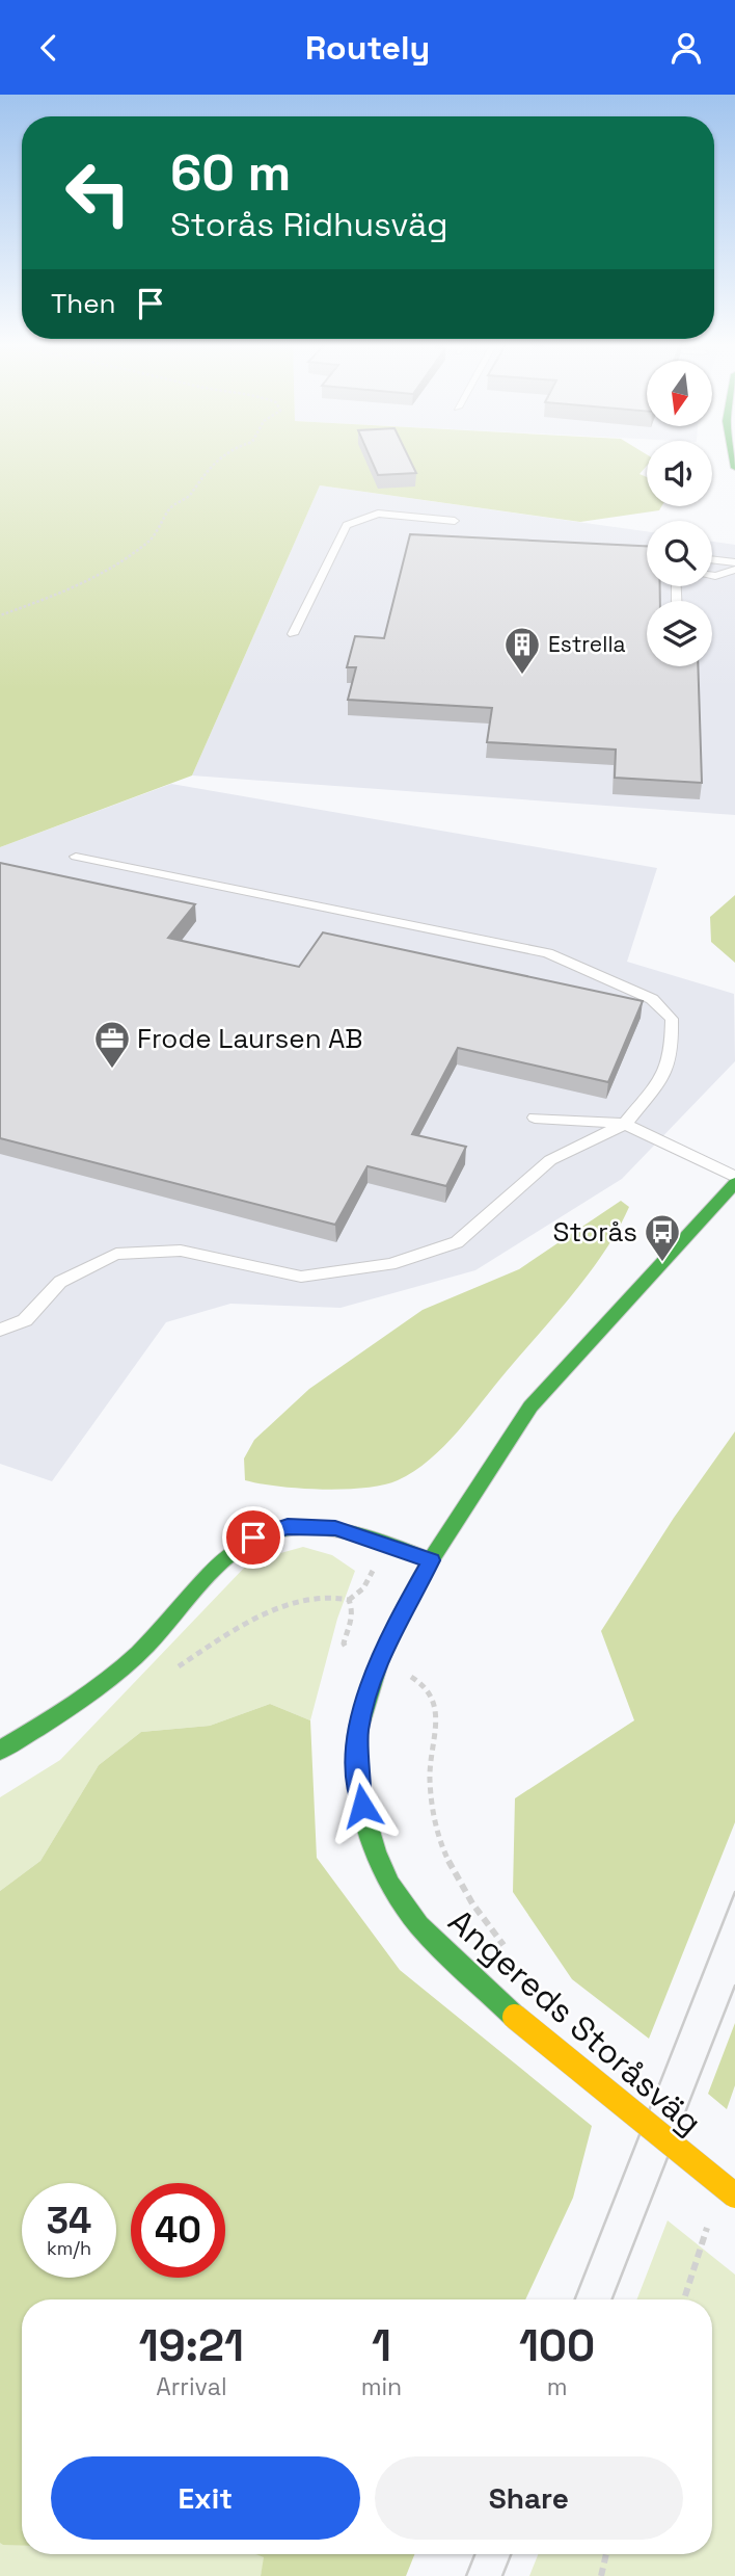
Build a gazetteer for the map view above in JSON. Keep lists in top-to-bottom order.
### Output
{
  "streets": {
    "street": ["Angereds Storåsväg"]
  },
  "places": {
    "building": ["Estrella"],
    "office": ["Frode Laursen AB"],
    "bus stop": ["Storås"]
  },
  "north": "bottom",
  "page": {
    "header": "Routely",
    "turn": ["60 m", "Storås Ridhusväg"],
    "then": "Then",
    "speed": "34 km/h",
    "limit": "40",
    "eta": [
      "19:21",
      "Arrival",
      "1",
      "min",
      "100",
      "m"
    ],
    "buttons": ["Exit", "Share"]
  }
}
